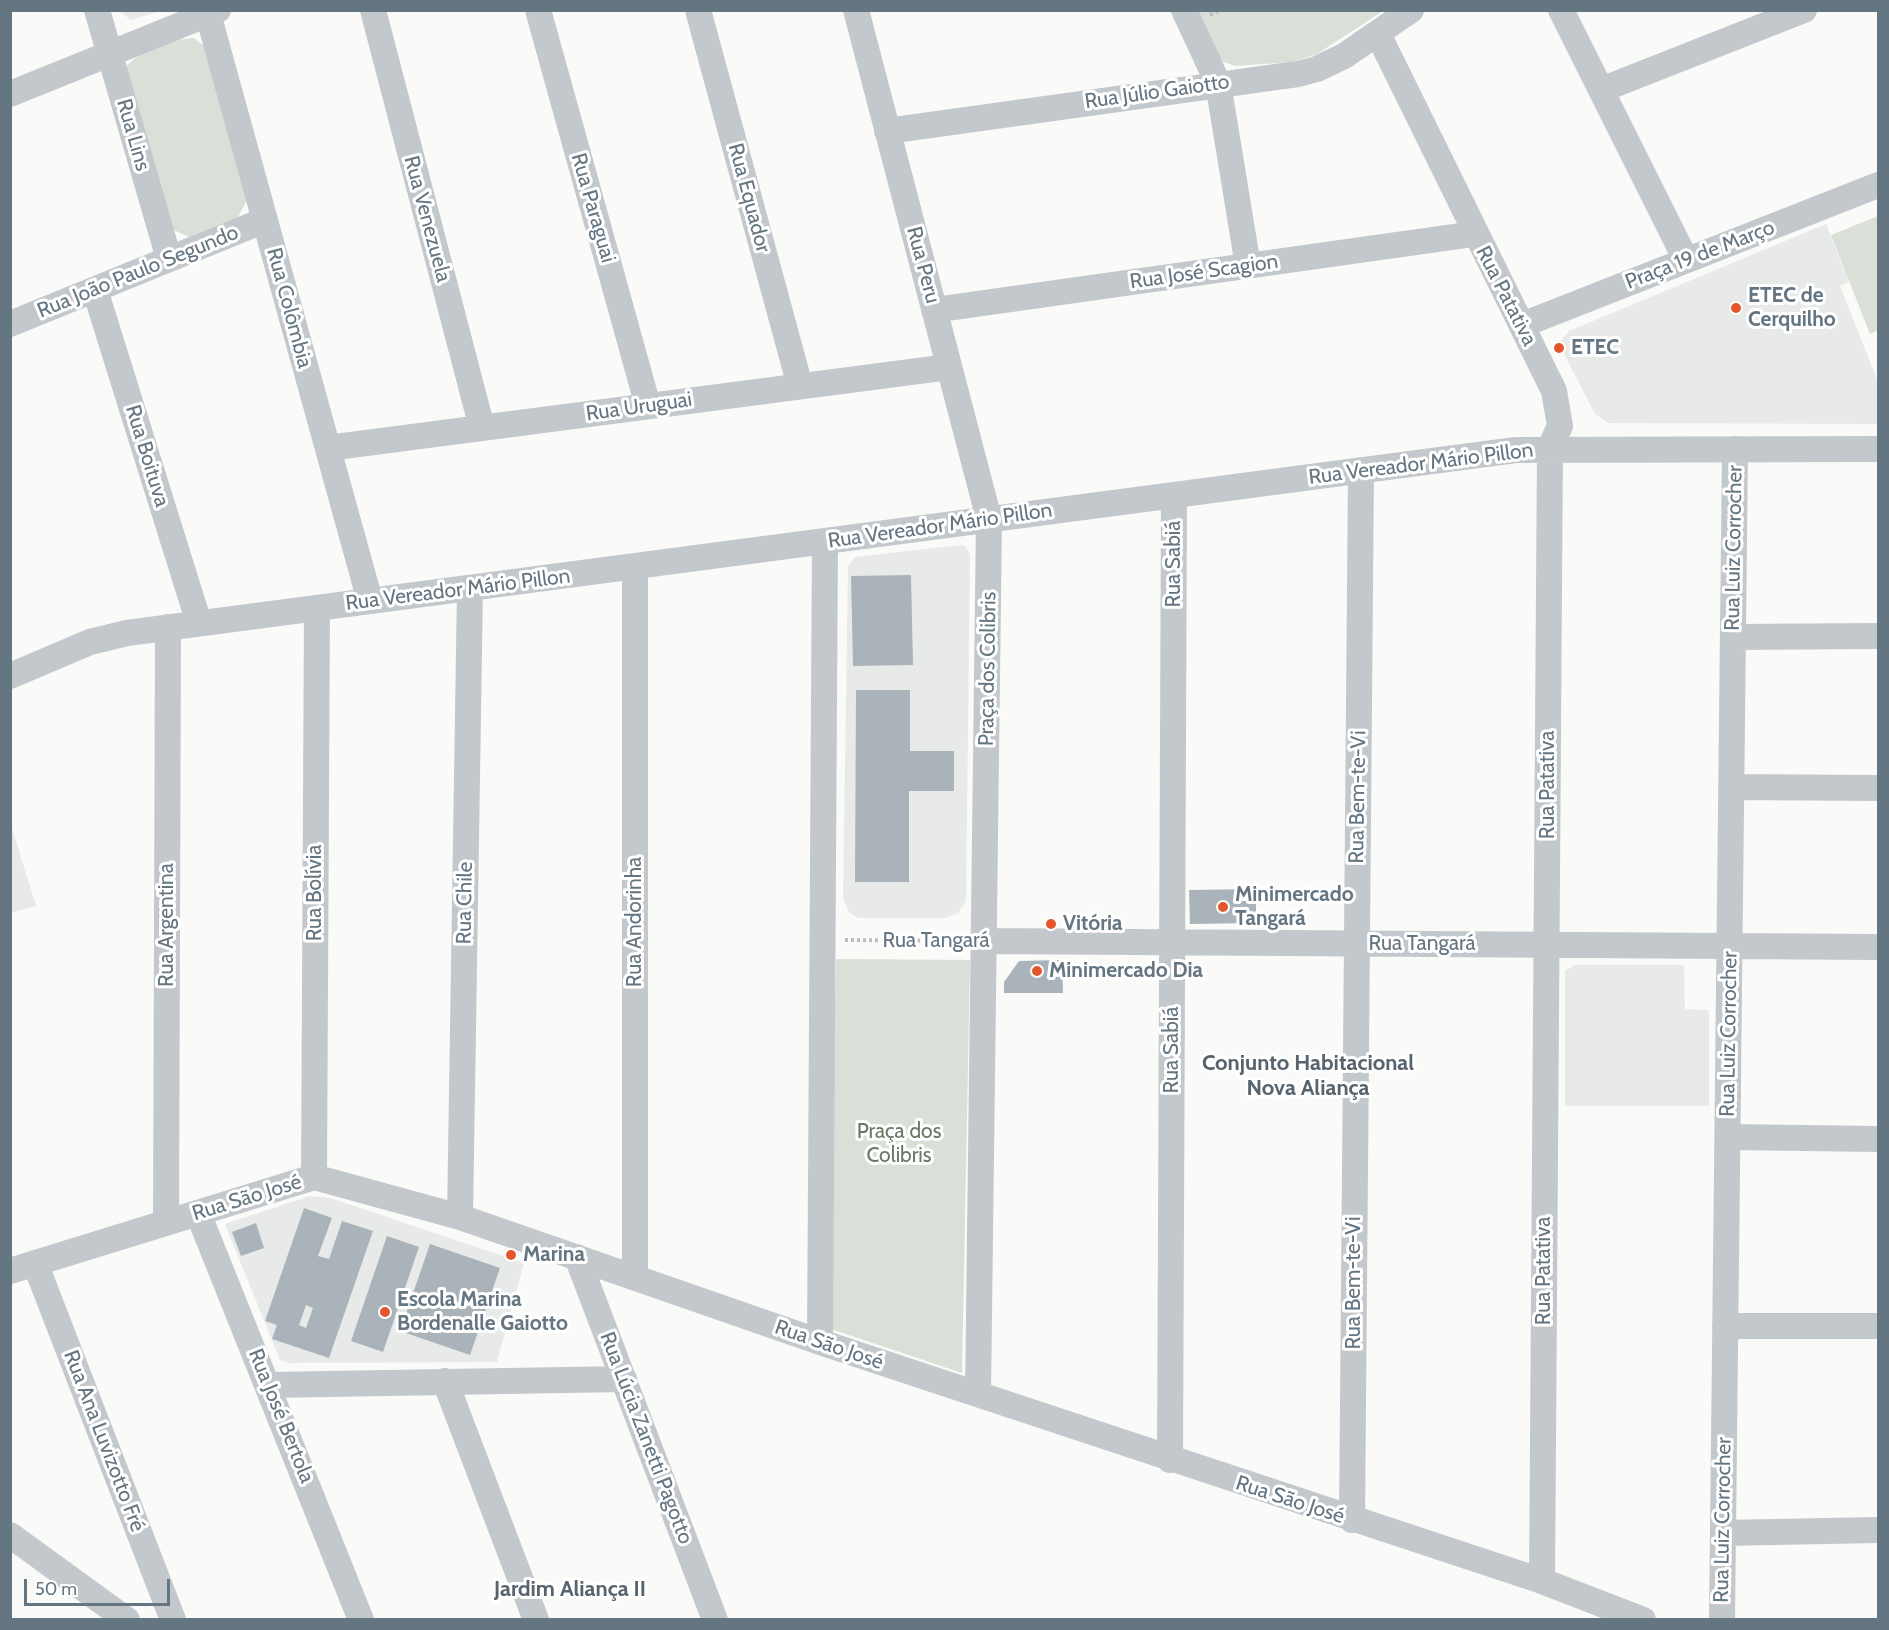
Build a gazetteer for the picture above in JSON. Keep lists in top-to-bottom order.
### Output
{
  "streets": {
    "street": [
      "Rua Júlio Gaiotto",
      "Rua Lins",
      "Rua Equador",
      "Rua Paraguai",
      "Rua Venezuela",
      "Praça 19 de Março",
      "Rua Peru",
      "Rua João Paulo Segundo",
      "Rua José Scagion",
      "Rua Patativa",
      "Rua Colômbia",
      "Rua Uruguai",
      "Rua Boituva",
      "Rua Vereador Mário Pillon",
      "Rua Luiz Corrocher",
      "Rua Sabiá",
      "Praça dos Colibris",
      "Rua Bem-te-Vi",
      "Rua Bolívia",
      "Rua Chile",
      "Rua Andorinha",
      "Rua Argentina",
      "Rua Tangará",
      "Rua São José",
      "Rua José Bertola",
      "Rua Lúcia Zanetti Pagotto",
      "Rua Ana Luvizotto Fré"
    ]
  },
  "crossings": [
    ["Rua Júlio Gaiotto", "Rua Peru"],
    ["Rua Júlio Gaiotto", "Rua Patativa"],
    ["Rua Lins", "Rua João Paulo Segundo"],
    ["Rua Equador", "Rua Uruguai"],
    ["Rua Paraguai", "Rua Uruguai"],
    ["Rua Venezuela", "Rua Uruguai"],
    ["Praça 19 de Março", "Rua Patativa"],
    ["Rua Peru", "Rua José Scagion"],
    ["Rua Peru", "Rua Uruguai"],
    ["Rua Peru", "Rua Vereador Mário Pillon"],
    ["Rua Peru", "Praça dos Colibris"],
    ["Rua João Paulo Segundo", "Rua Colômbia"],
    ["Rua João Paulo Segundo", "Rua Boituva"],
    ["Rua José Scagion", "Rua Patativa"],
    ["Rua Patativa", "Rua Vereador Mário Pillon"],
    ["Rua Patativa", "Rua Tangará"],
    ["Rua Patativa", "Rua São José"],
    ["Rua Colômbia", "Rua Uruguai"],
    ["Rua Colômbia", "Rua Vereador Mário Pillon"],
    ["Rua Boituva", "Rua Vereador Mário Pillon"],
    ["Rua Vereador Mário Pillon", "Rua Luiz Corrocher"],
    ["Rua Vereador Mário Pillon", "Rua Sabiá"],
    ["Rua Vereador Mário Pillon", "Praça dos Colibris"],
    ["Rua Vereador Mário Pillon", "Rua Bem-te-Vi"],
    ["Rua Vereador Mário Pillon", "Rua Bolívia"],
    ["Rua Vereador Mário Pillon", "Rua Chile"],
    ["Rua Vereador Mário Pillon", "Rua Andorinha"],
    ["Rua Vereador Mário Pillon", "Rua Argentina"],
    ["Rua Luiz Corrocher", "Rua Tangará"],
    ["Rua Sabiá", "Rua Tangará"],
    ["Rua Sabiá", "Rua São José"],
    ["Praça dos Colibris", "Rua Tangará"],
    ["Praça dos Colibris", "Rua São José"],
    ["Rua Bem-te-Vi", "Rua Tangará"],
    ["Rua Bem-te-Vi", "Rua São José"],
    ["Rua Bolívia", "Rua São José"],
    ["Rua Chile", "Rua São José"],
    ["Rua Andorinha", "Rua São José"],
    ["Rua Argentina", "Rua São José"],
    ["Rua São José", "Rua José Bertola"],
    ["Rua São José", "Rua Lúcia Zanetti Pagotto"],
    ["Rua São José", "Rua Ana Luvizotto Fré"]
  ],
  "districts": ["Conjunto Habitacional Nova Aliança", "Jardim Aliança II"],
  "parks": ["Praça dos Colibris"],
  "places": [
    "ETEC de Cerquilho",
    "ETEC",
    "Minimercado Tangará",
    "Vitória",
    "Minimercado Dia",
    "Marina",
    "Escola Marina Bordenalle Gaiotto"
  ],
  "scale_bar": "50 m"
}
